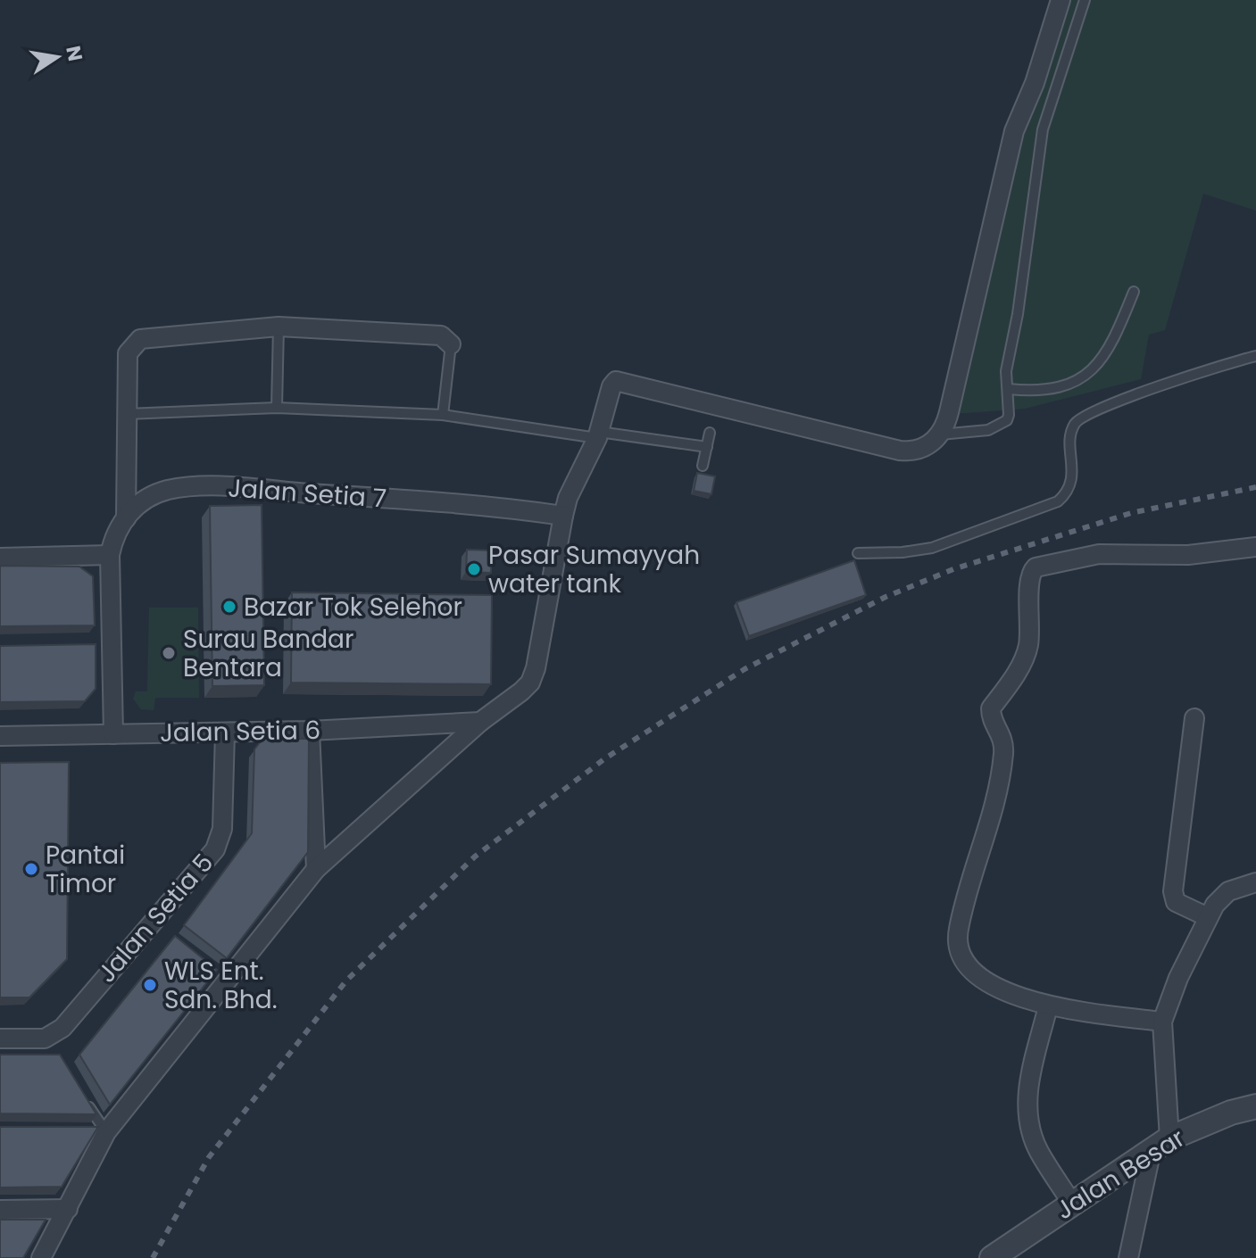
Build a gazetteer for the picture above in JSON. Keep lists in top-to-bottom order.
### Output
{
  "streets": {
    "street": [
      "Jalan Setia 7",
      "Jalan Setia 6",
      "Jalan Setia 5",
      "Jalan Besar"
    ]
  },
  "crossings": [
    ["Jalan Setia 7", "Jalan Setia 6"],
    ["Jalan Setia 6", "Jalan Setia 5"]
  ],
  "places": [
    "Pasar Sumayyah water tank",
    "Bazar Tok Selehor",
    "Surau Bandar Bentara",
    "Pantai Timor",
    "WLS Ent. Sdn. Bhd."
  ],
  "north": "right"
}
